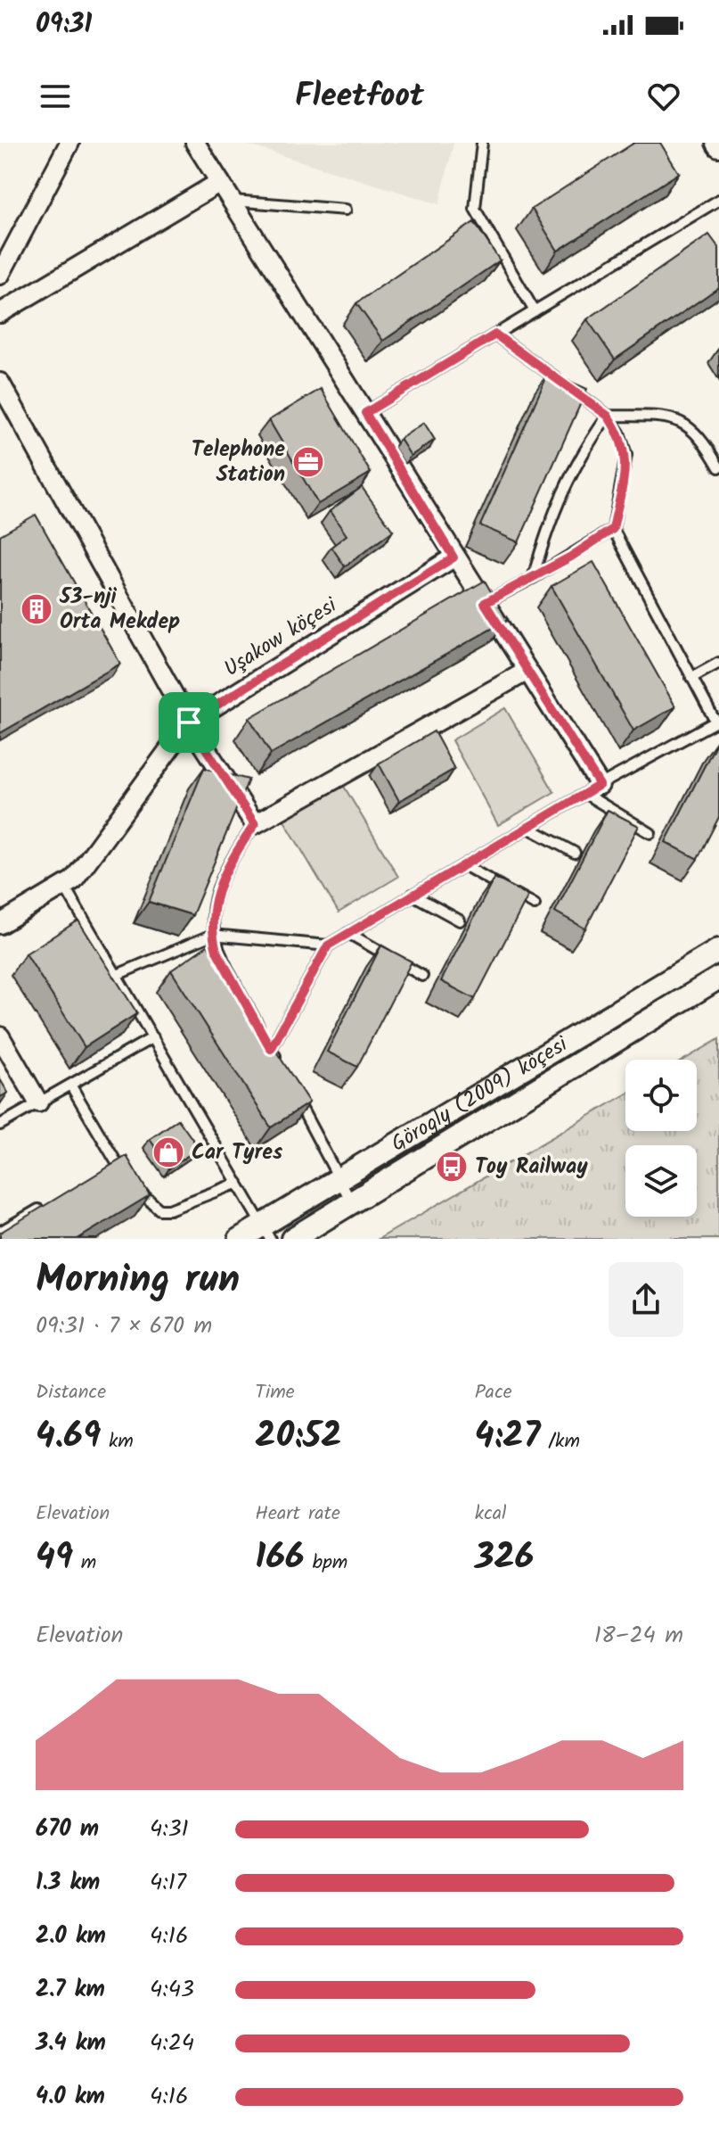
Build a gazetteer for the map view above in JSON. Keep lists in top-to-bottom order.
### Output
{
  "streets": {
    "street": ["Uşakow köçesi", "Görogly (2009) köçesi"]
  },
  "places": {
    "office": ["Telephone Station"],
    "building": ["53-nji Orta Mekdep"],
    "shop": ["Car Tyres"],
    "bus stop": ["Toy Railway"]
  },
  "page": {
    "status": "09:31",
    "header": "Fleetfoot",
    "heading": ["Morning run", "09:31 · 7 × 670 m"],
    "stats": [
      ["Distance", "4.69 km"],
      ["Time", "20:52"],
      ["Pace", "4:27 /km"],
      ["Elevation", "49 m"],
      ["Heart rate", "166 bpm"],
      ["kcal", "326"]
    ],
    "chart": ["Elevation", "18–24 m"],
    "list": [
      {
        "name": "670 m",
        "note": "4:31"
      },
      {
        "name": "1.3 km",
        "note": "4:17"
      },
      {
        "name": "2.0 km",
        "note": "4:16"
      },
      {
        "name": "2.7 km",
        "note": "4:43"
      },
      {
        "name": "3.4 km",
        "note": "4:24"
      },
      {
        "name": "4.0 km",
        "note": "4:16"
      }
    ]
  }
}
